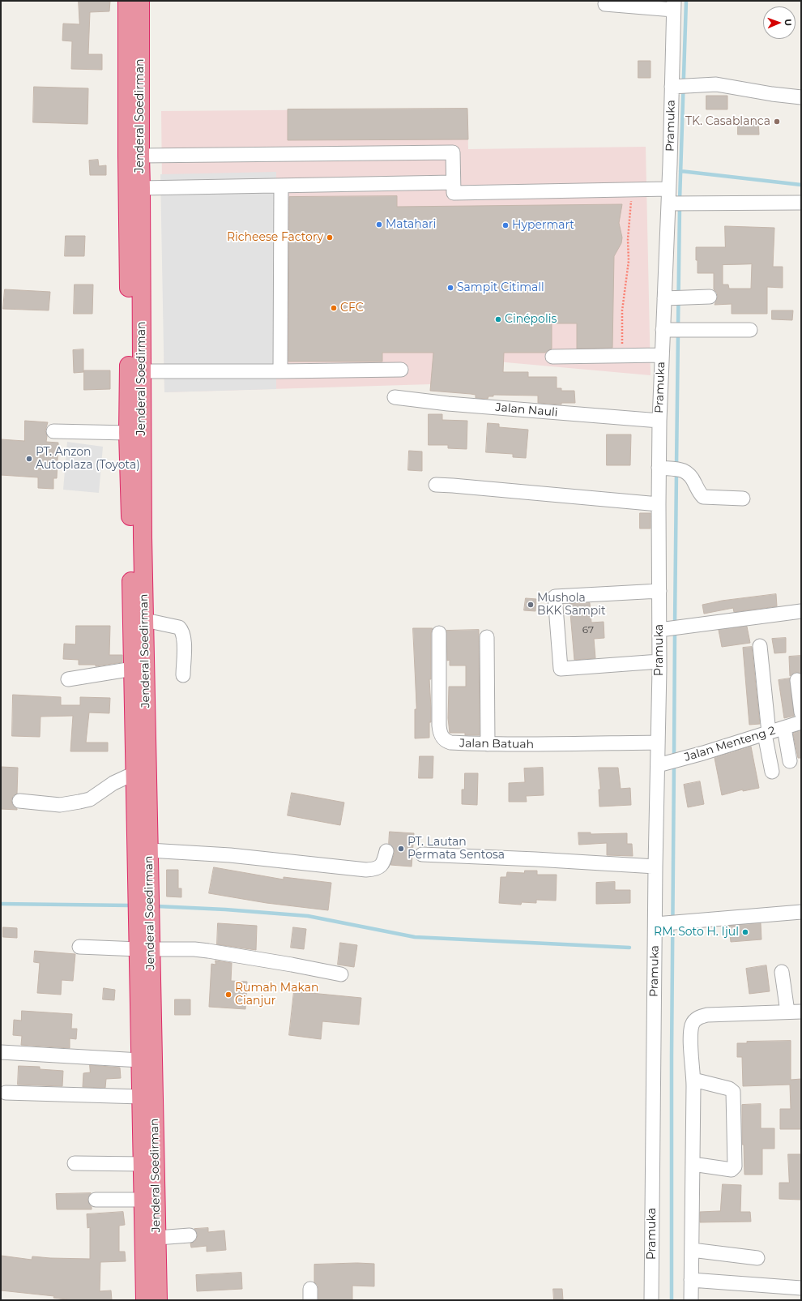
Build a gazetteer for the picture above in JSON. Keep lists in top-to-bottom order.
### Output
{
  "streets": {
    "highway": ["Jenderal Soedirman"],
    "street": [
      "Pramuka",
      "Jalan Nauli",
      "Jalan Batuah",
      "Jalan Menteng 2"
    ]
  },
  "crossings": [
    ["Pramuka", "Jalan Nauli"],
    ["Pramuka", "Jalan Batuah"],
    ["Pramuka", "Jalan Menteng 2"]
  ],
  "places": [
    "TK. Casablanca",
    "Matahari",
    "Hypermart",
    "Richeese Factory",
    "Sampit Citimall",
    "CFC",
    "Cinépolis",
    "PT. Anzon Autoplaza (Toyota)",
    "Mushola BKK Sampit",
    "PT. Lautan Permata Sentosa",
    "RM. Soto H. Ijul",
    "Rumah Makan Cianjur"
  ],
  "house_numbers": ["67"],
  "north": "right"
}
